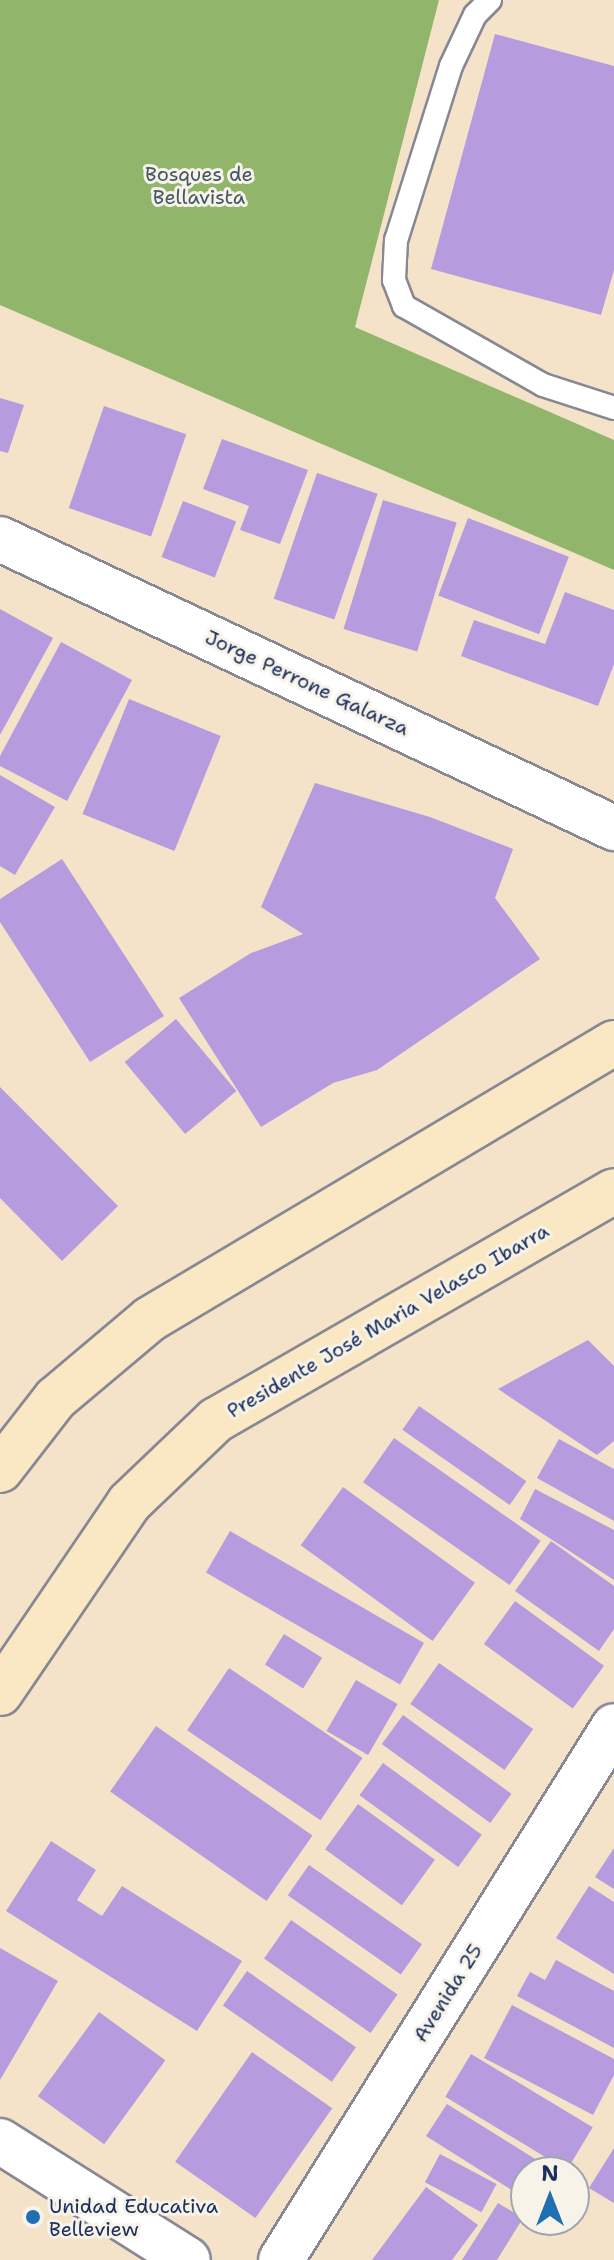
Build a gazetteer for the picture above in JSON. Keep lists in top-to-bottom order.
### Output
{
  "streets": {
    "main road": ["Presidente José Maria Velasco Ibarra"],
    "street": ["Jorge Perrone Galarza", "Avenida 25"]
  },
  "parks": ["Bosques de Bellavista"],
  "places": ["Unidad Educativa Belleview"],
  "north": "top"
}
